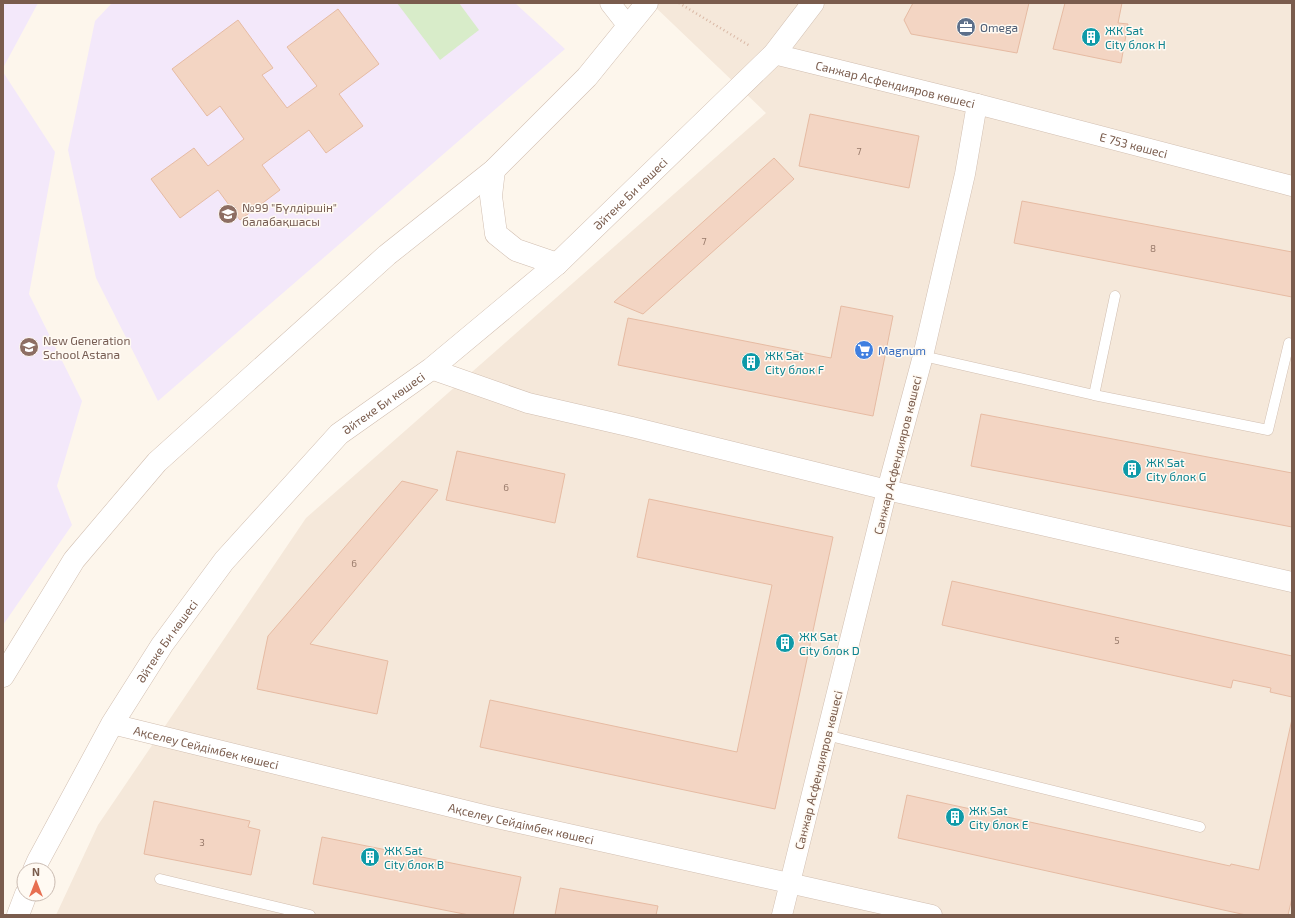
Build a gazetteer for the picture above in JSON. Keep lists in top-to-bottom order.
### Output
{
  "streets": {
    "street": [
      "Санжар Асфендияров көшесі",
      "Е 753 көшесі",
      "Әйтеке Би көшесі",
      "Ақселеу Сейдімбек көшесі"
    ]
  },
  "crossings": [
    ["Санжар Асфендияров көшесі", "Е 753 көшесі"],
    ["Санжар Асфендияров көшесі", "Әйтеке Би көшесі"],
    ["Санжар Асфендияров көшесі", "Ақселеу Сейдімбек көшесі"],
    ["Әйтеке Би көшесі", "Ақселеу Сейдімбек көшесі"]
  ],
  "places": {
    "office": ["Omega"],
    "building": [
      "ЖК Sat City блок H",
      "ЖК Sat City блок F",
      "ЖК Sat City блок G",
      "ЖК Sat City блок D",
      "ЖК Sat City блок E",
      "ЖК Sat City блок B"
    ],
    "school or university": ["№99 \"Бүлдіршін\" балабақшасы", "New Generation School Astana"],
    "supermarket": ["Magnum"]
  },
  "house_numbers": [
    "7",
    "7",
    "8",
    "6",
    "6",
    "5",
    "3"
  ],
  "north": "top"
}
